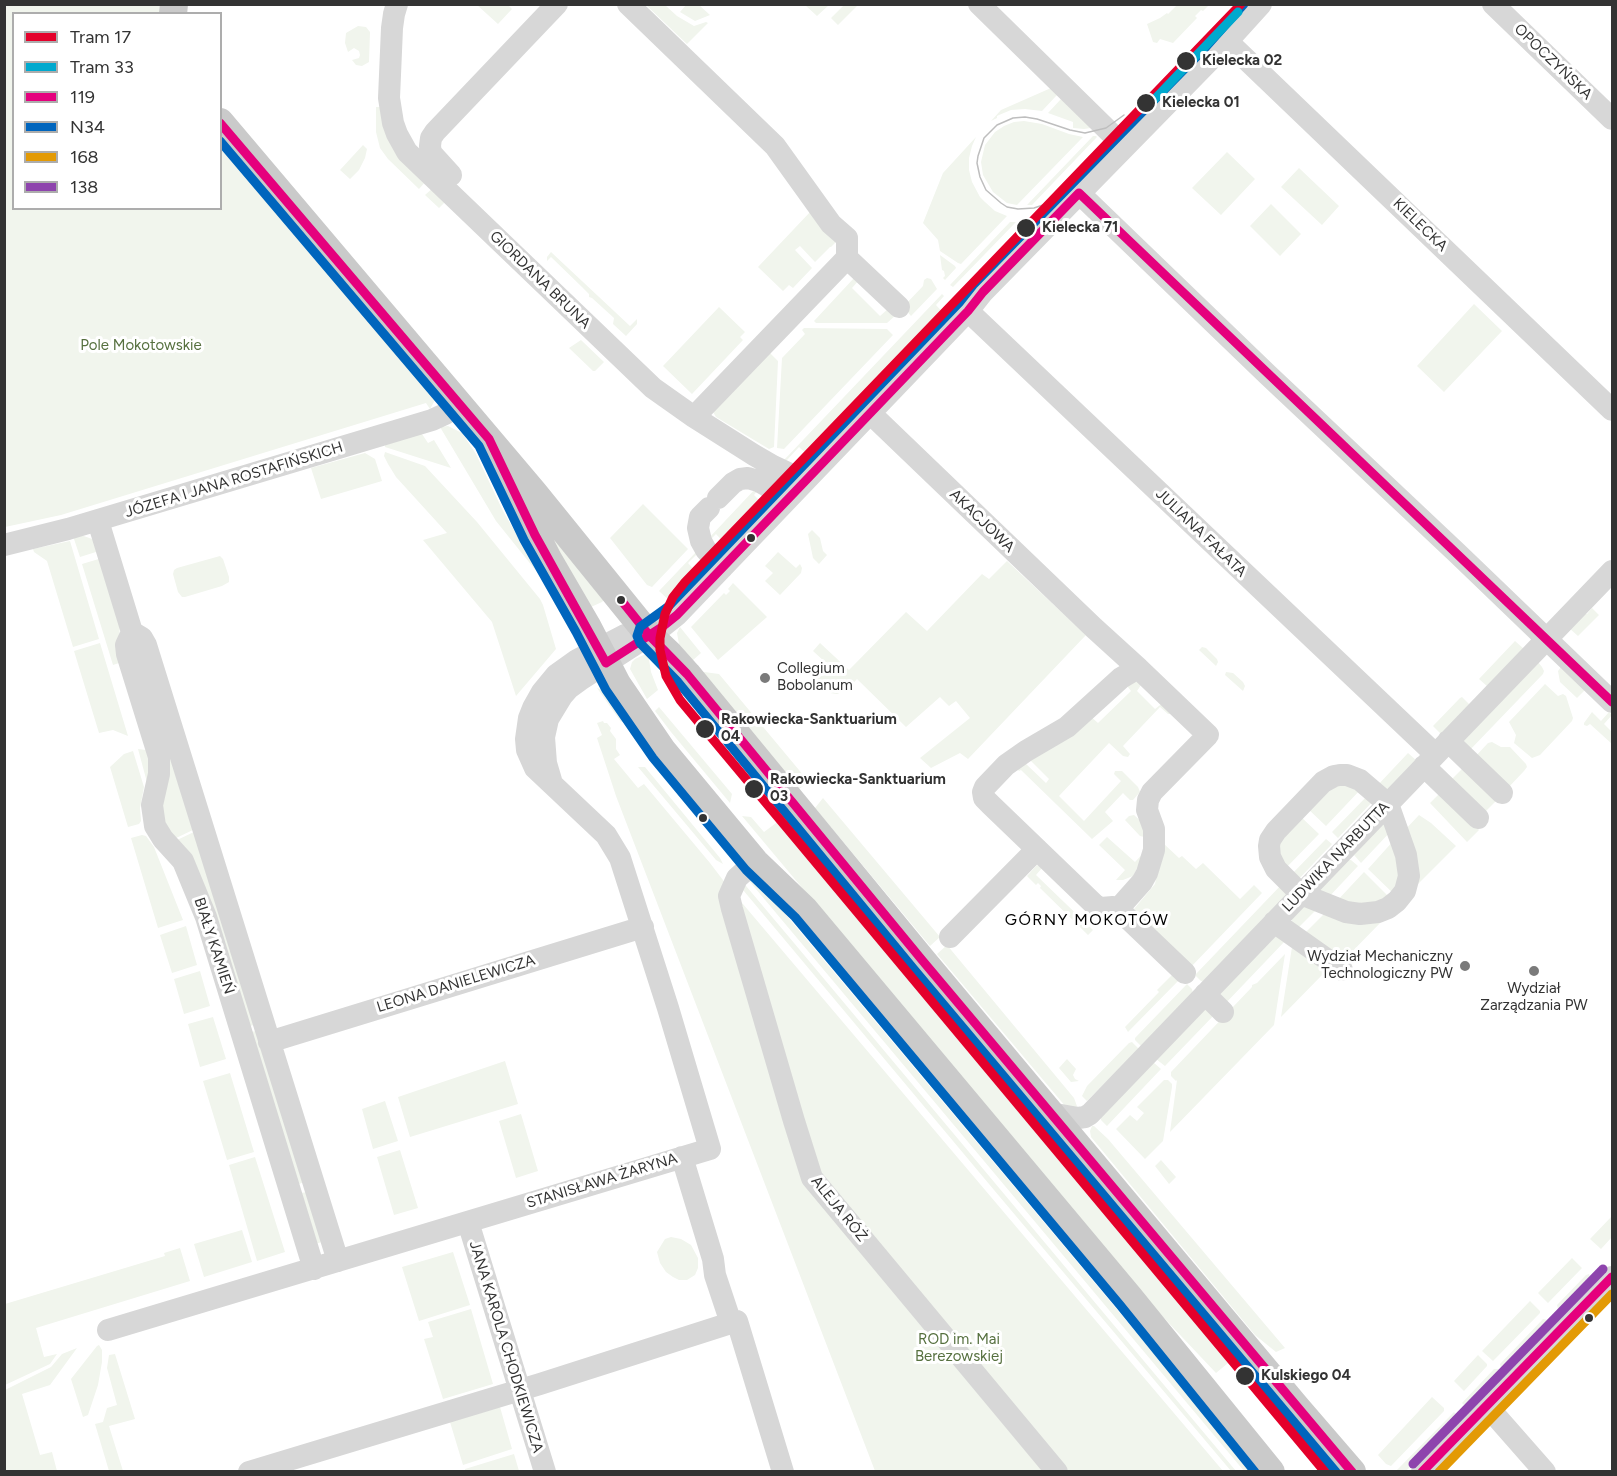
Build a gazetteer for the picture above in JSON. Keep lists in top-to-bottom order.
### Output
{
  "streets": {
    "street": [
      "OPOCZYŃSKA",
      "KIELECKA",
      "GIORDANA BRUNA",
      "JÓZEFA I JANA ROSTAFIŃSKICH",
      "AKACJOWA",
      "JULIANA FAŁATA",
      "LUDWIKA NARBUTTA",
      "BIAŁY KAMIEŃ",
      "LEONA DANIELEWICZA",
      "STANISŁAWA ŻARYNA",
      "ALEJA RÓŻ",
      "JANA KAROLA CHODKIEWICZA"
    ]
  },
  "crossings": [
    ["JÓZEFA I JANA ROSTAFIŃSKICH", "BIAŁY KAMIEŃ"],
    ["JULIANA FAŁATA", "LUDWIKA NARBUTTA"],
    ["BIAŁY KAMIEŃ", "LEONA DANIELEWICZA"],
    ["BIAŁY KAMIEŃ", "STANISŁAWA ŻARYNA"],
    ["LEONA DANIELEWICZA", "STANISŁAWA ŻARYNA"],
    ["STANISŁAWA ŻARYNA", "JANA KAROLA CHODKIEWICZA"]
  ],
  "districts": ["GÓRNY MOKOTÓW"],
  "parks": ["Pole Mokotowskie", "ROD im. Mai Berezowskiej"],
  "places": [
    "Kielecka 02",
    "Kielecka 01",
    "Kielecka 71",
    "Collegium Bobolanum",
    "Rakowiecka-Sanktuarium 04",
    "Rakowiecka-Sanktuarium 03",
    "Wydział Mechaniczny Technologiczny PW",
    "Wydział Zarządzania PW",
    "Kulskiego 04"
  ],
  "lines": [
    "tram line 17",
    "transit line N34",
    "tram line 33",
    "transit line 119",
    "transit line 138",
    "transit line 168"
  ],
  "legend": [
    "Tram 17",
    "Tram 33",
    "119",
    "N34",
    "168",
    "138"
  ]
}
